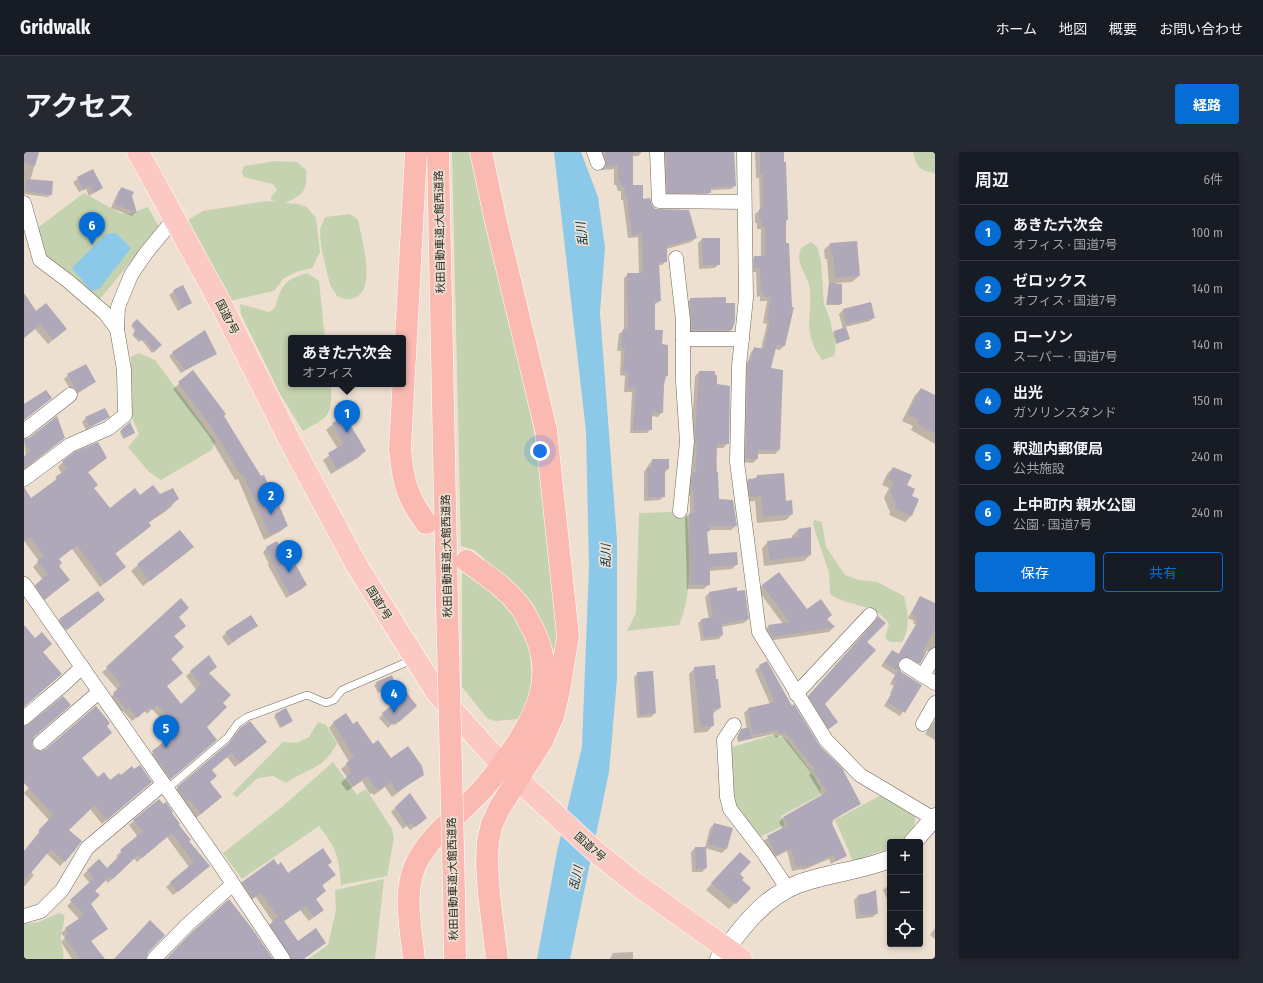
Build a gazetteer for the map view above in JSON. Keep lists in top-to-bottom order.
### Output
{
  "streets": {
    "highway": ["秋田自動車道;大館西道路", "国道7号"]
  },
  "water": ["乱川"],
  "page": {
    "header": "Gridwalk",
    "nav": [
      "ホーム",
      "地図",
      "概要",
      "お問い合わせ"
    ],
    "title": "アクセス",
    "buttons": [
      "経路",
      ["保存", "共有"]
    ],
    "heading": ["周辺", "6件"],
    "list": [
      {
        "mark": "1",
        "name": "あきた六次会",
        "note": "オフィス · 国道7号",
        "value": "100 m"
      },
      {
        "mark": "2",
        "name": "ゼロックス",
        "note": "オフィス · 国道7号",
        "value": "140 m"
      },
      {
        "mark": "3",
        "name": "ローソン",
        "note": "スーパー · 国道7号",
        "value": "140 m"
      },
      {
        "mark": "4",
        "name": "出光",
        "note": "ガソリンスタンド",
        "value": "150 m"
      },
      {
        "mark": "5",
        "name": "釈迦内郵便局",
        "note": "公共施設",
        "value": "240 m"
      },
      {
        "mark": "6",
        "name": "上中町内 親水公園",
        "note": "公園 · 国道7号",
        "value": "240 m"
      }
    ],
    "pins": [
      "6",
      "1",
      "2",
      "3",
      "4",
      "5"
    ],
    "popup": ["あきた六次会", "オフィス"],
    "map_buttons": ["+", "−"]
  }
}
